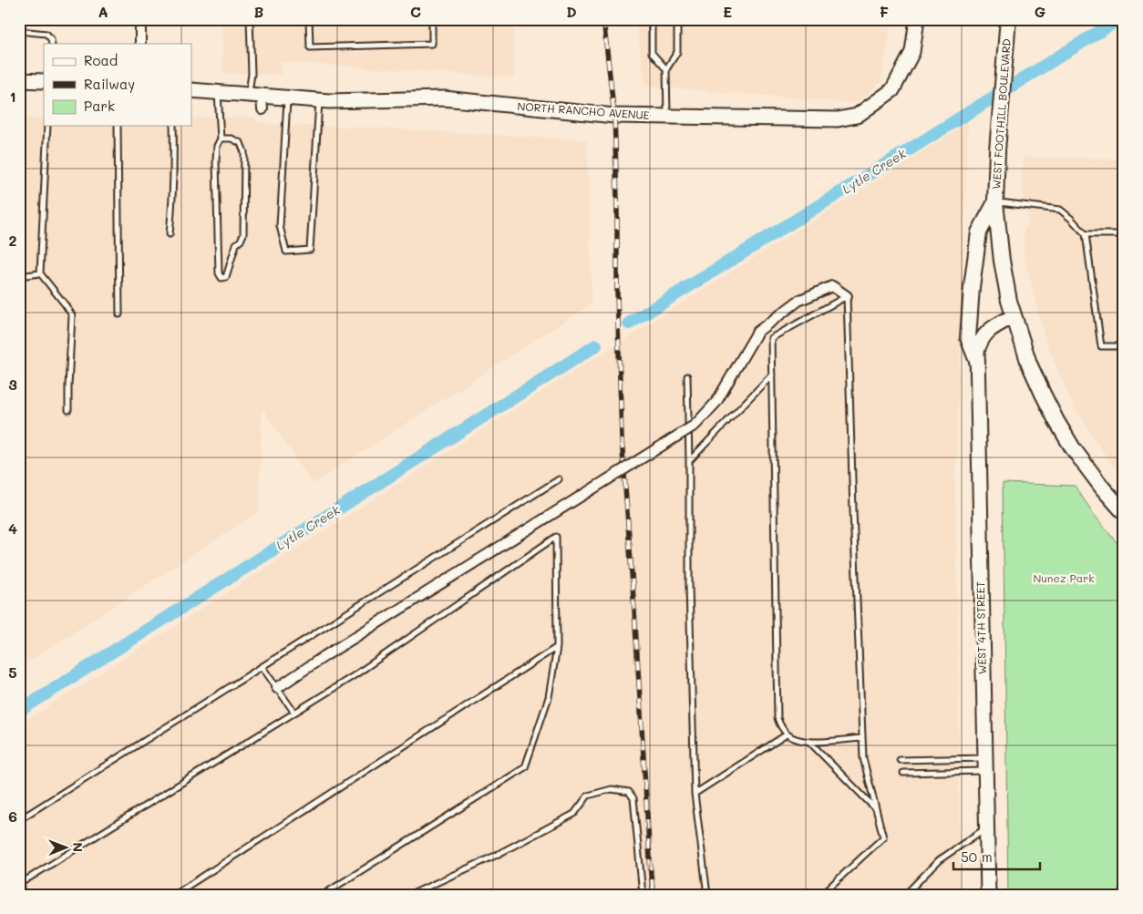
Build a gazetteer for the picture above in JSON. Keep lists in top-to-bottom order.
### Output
{
  "streets": {
    "main road": ["WEST FOOTHILL BOULEVARD"],
    "street": ["NORTH RANCHO AVENUE", "WEST 4TH STREET"]
  },
  "crossings": [
    ["WEST FOOTHILL BOULEVARD", "WEST 4TH STREET"]
  ],
  "water": ["Lytle Creek"],
  "parks": ["Nunez Park"],
  "legend": ["Road", "Railway", "Park"],
  "scale_bar": "50 m",
  "north": "right",
  "grid": {
    "columns": [
      "A",
      "B",
      "C",
      "D",
      "E",
      "F",
      "G"
    ],
    "rows": [
      "1",
      "2",
      "3",
      "4",
      "5",
      "6"
    ]
  }
}
